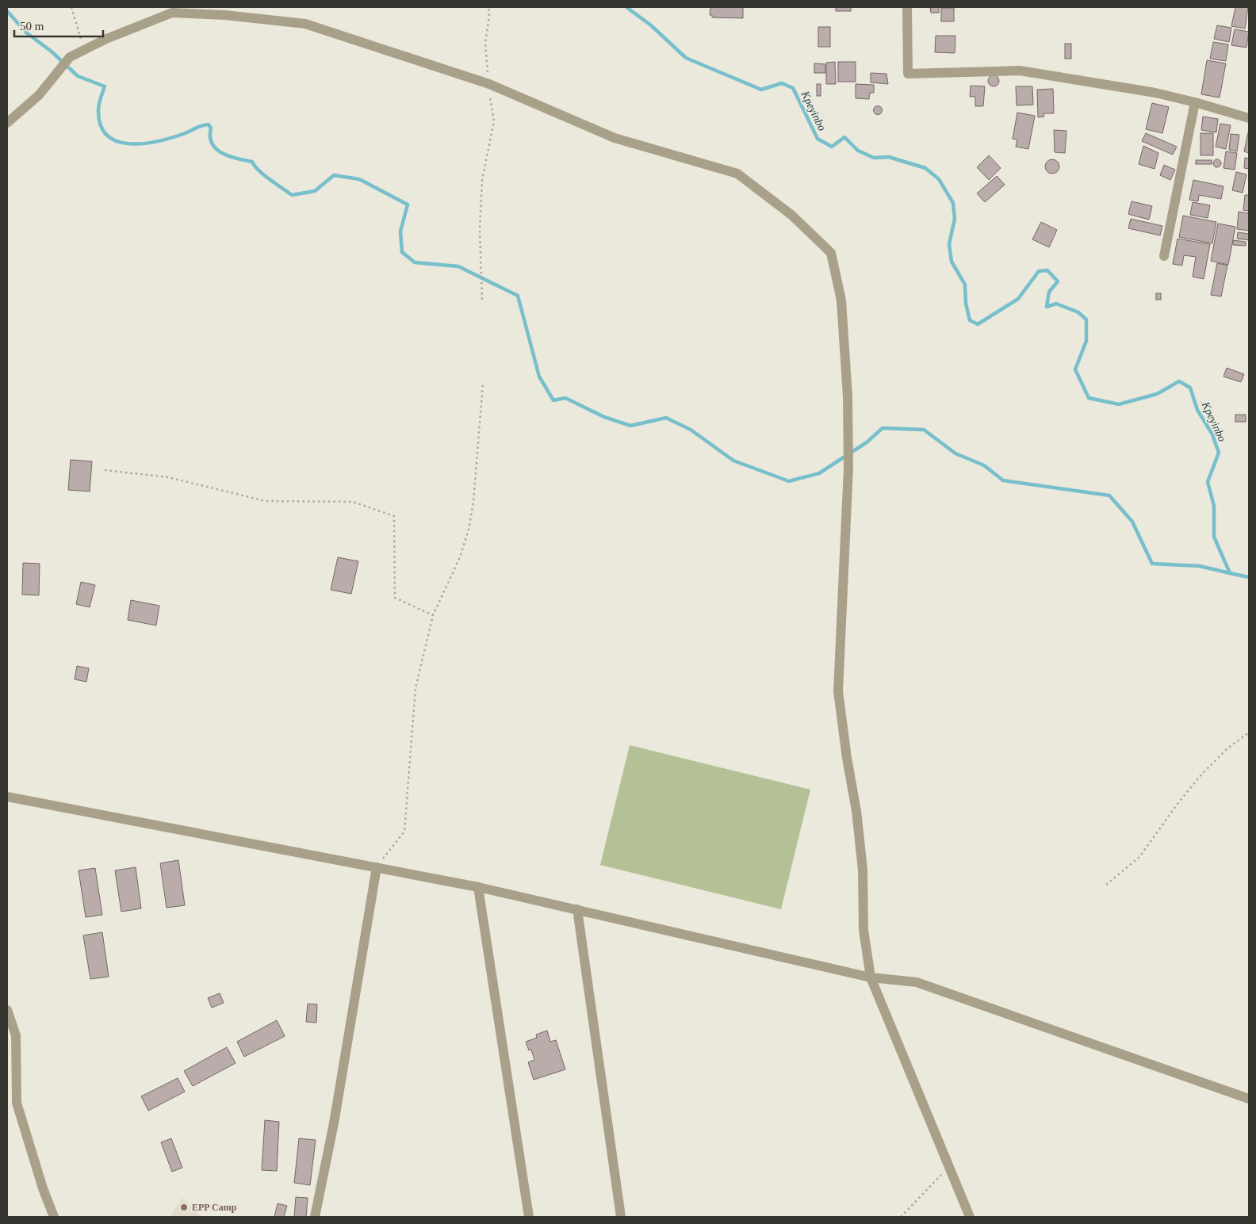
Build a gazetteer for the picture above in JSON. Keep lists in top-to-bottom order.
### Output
{
  "water": ["Kpeyinbo"],
  "places": ["EPP Camp"],
  "scale_bar": "50 m"
}
